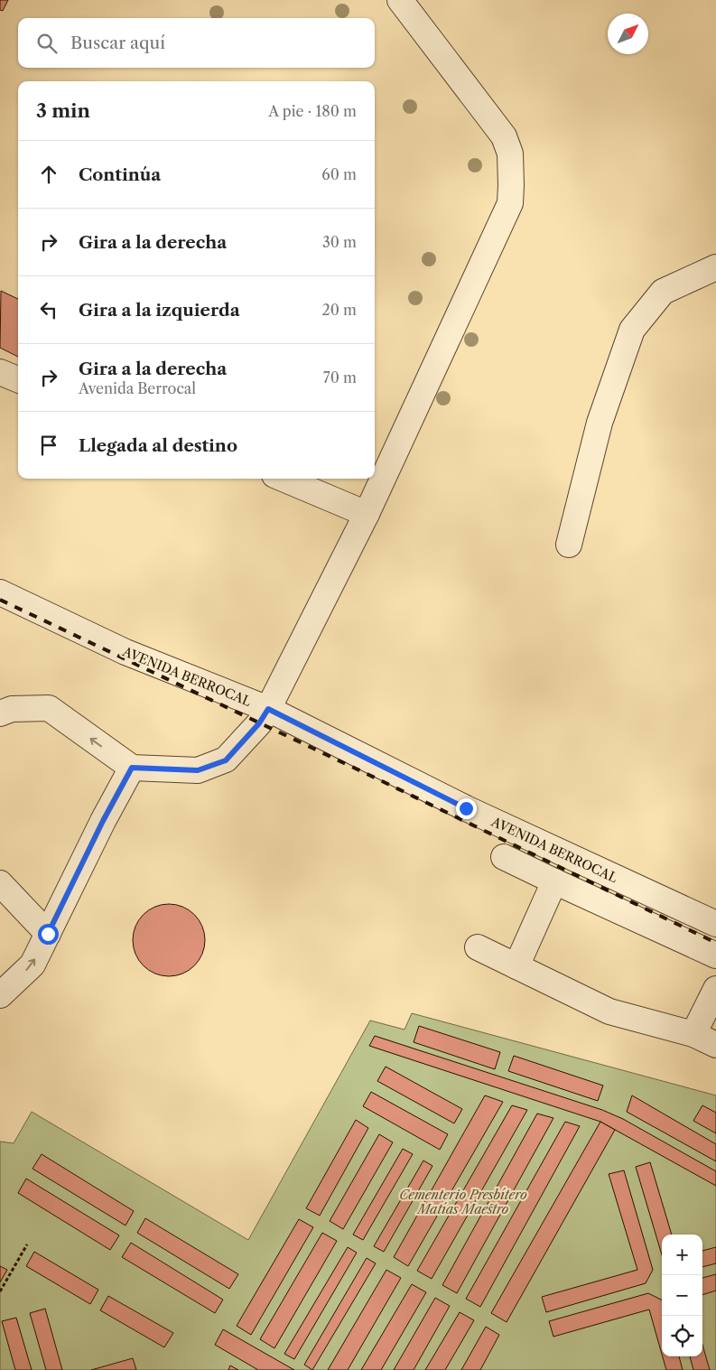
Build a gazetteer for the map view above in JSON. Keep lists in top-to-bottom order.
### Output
{
  "streets": {
    "street": ["AVENIDA BERROCAL"]
  },
  "parks": ["Cementerio Presbítero Matías Maestro"],
  "north": "top right",
  "page": {
    "search": "Buscar aquí",
    "heading": ["3 min", "A pie · 180 m"],
    "list": [
      ["Continúa", "60 m"],
      ["Gira a la derecha", "30 m"],
      ["Gira a la izquierda", "20 m"],
      ["Gira a la derecha", "Avenida Berrocal", "70 m"],
      "Llegada al destino"
    ],
    "map_buttons": ["+", "−"]
  }
}
